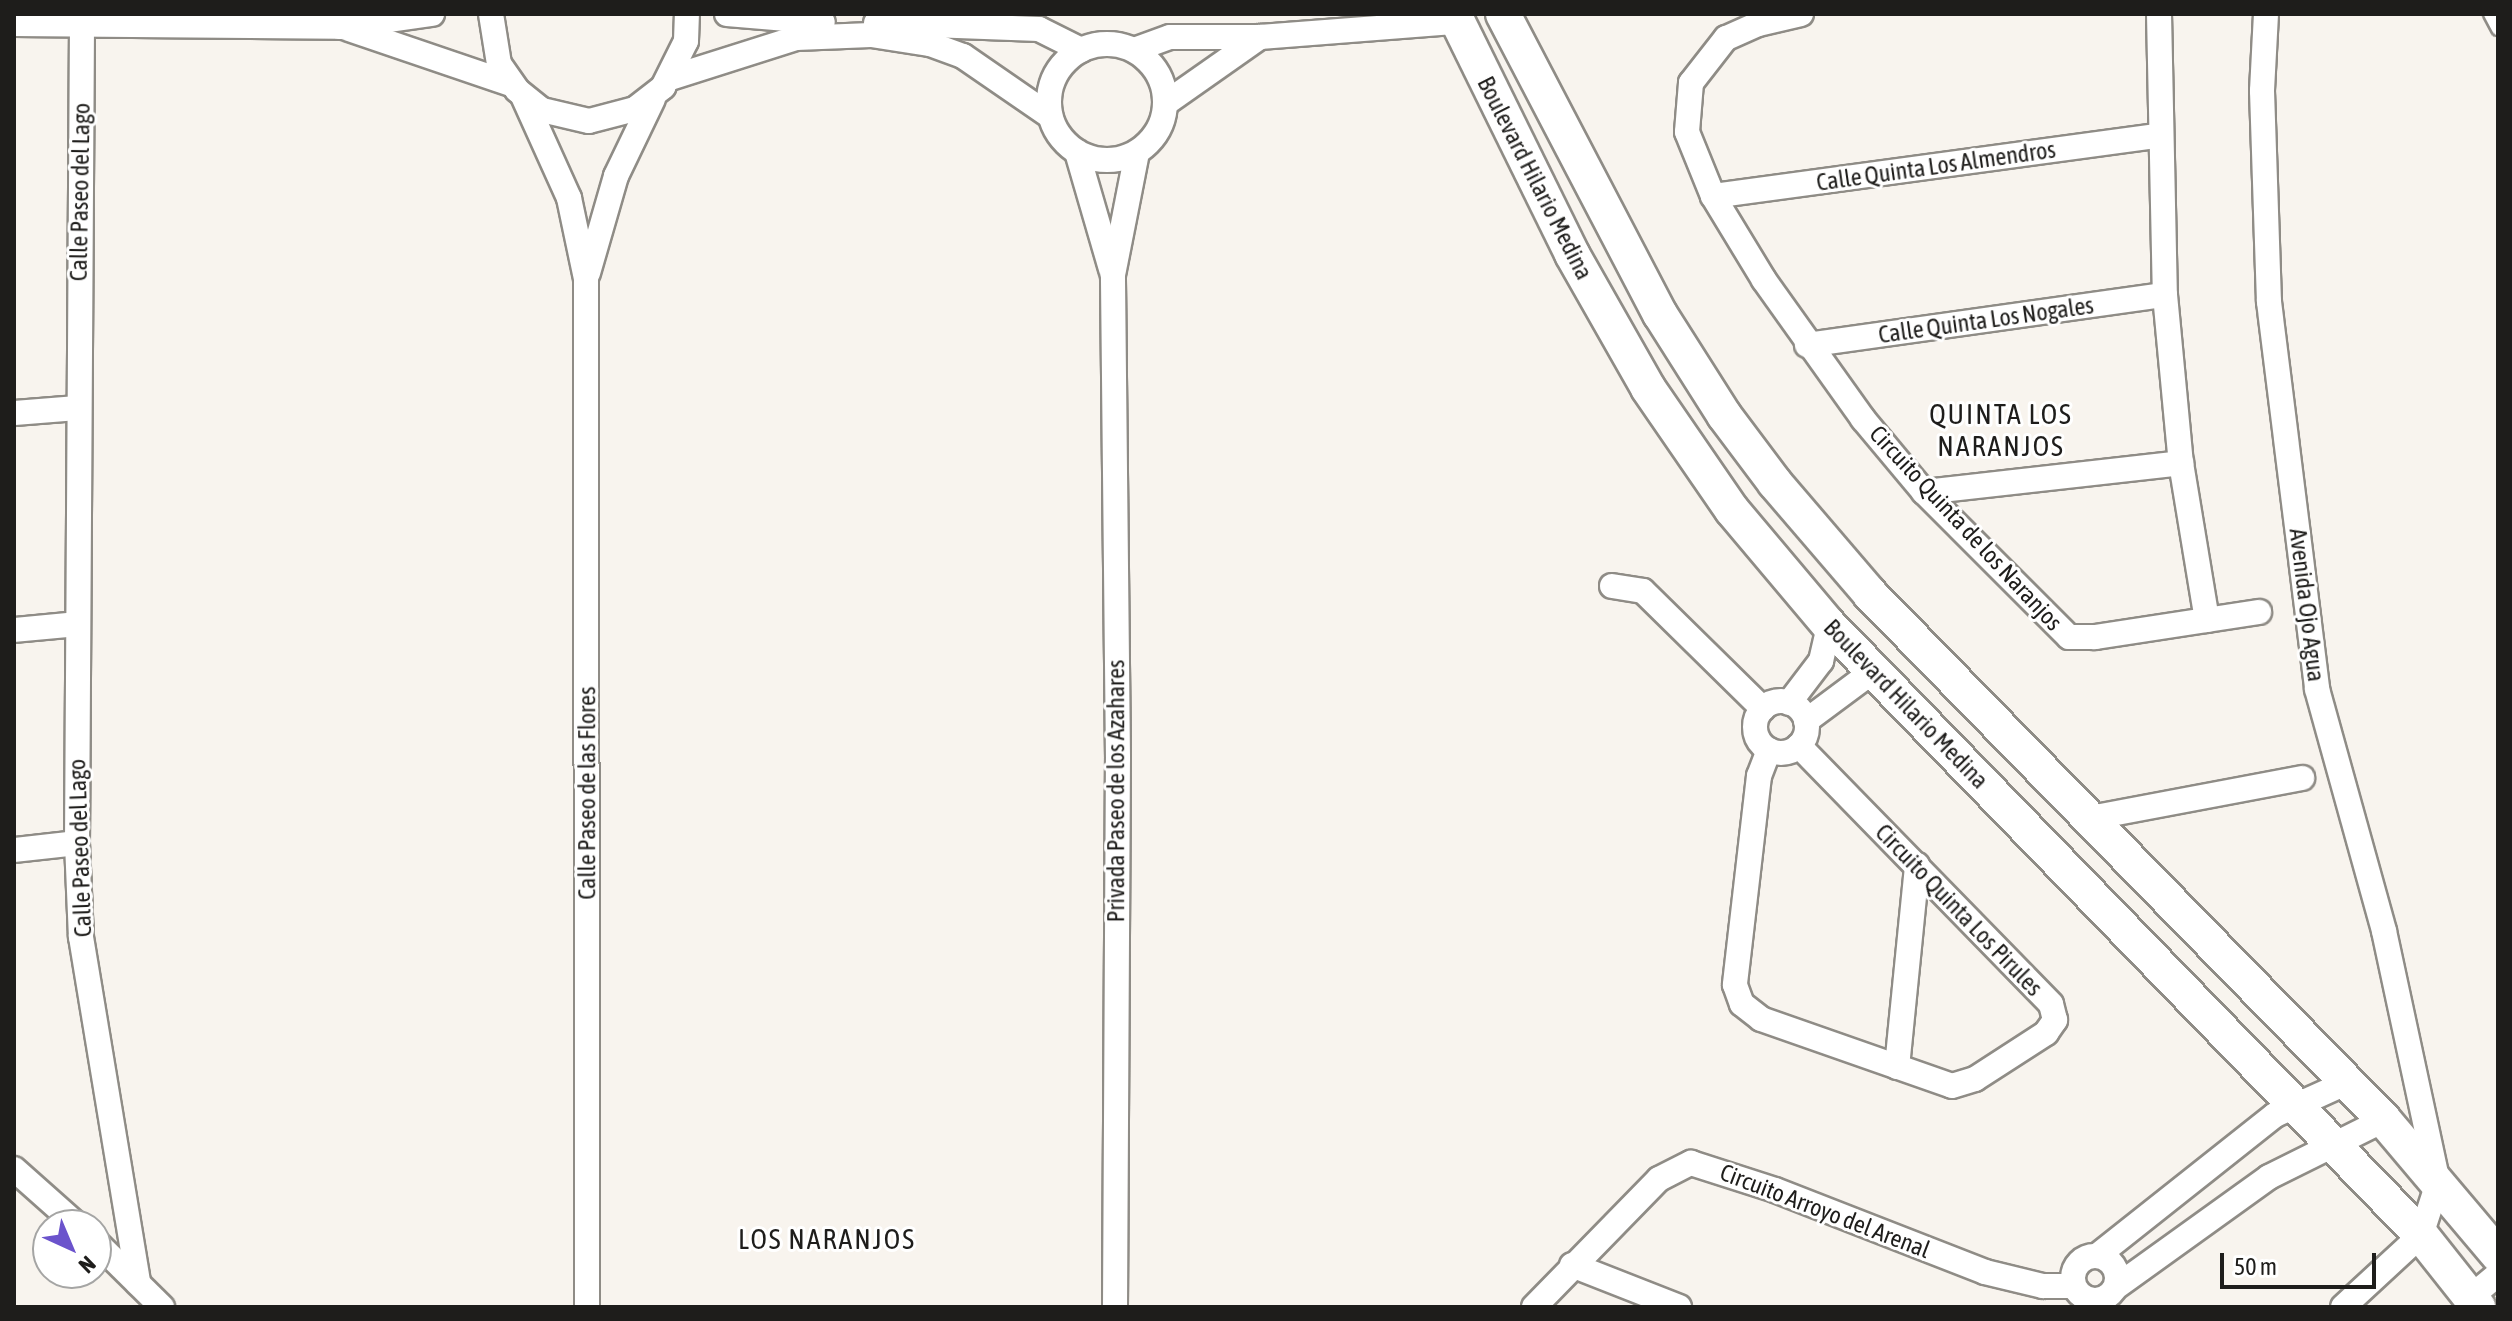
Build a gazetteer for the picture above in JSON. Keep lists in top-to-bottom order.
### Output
{
  "streets": {
    "street": [
      "Calle Quinta Los Almendros",
      "Boulevard Hilario Medina",
      "Calle Paseo del Lago",
      "Calle Quinta Los Nogales",
      "Circuito Quinta de los Naranjos",
      "Avenida Ojo Agua",
      "Privada Paseo de los Azahares",
      "Calle Paseo de las Flores",
      "Circuito Quinta Los Pirules",
      "Circuito Arroyo del Arenal"
    ]
  },
  "crossings": [
    ["Calle Quinta Los Almendros", "Circuito Quinta de los Naranjos"],
    ["Boulevard Hilario Medina", "Avenida Ojo Agua"],
    ["Calle Quinta Los Nogales", "Circuito Quinta de los Naranjos"]
  ],
  "districts": ["QUINTA LOS NARANJOS", "LOS NARANJOS"],
  "scale_bar": "50 m",
  "north": "bottom right"
}
